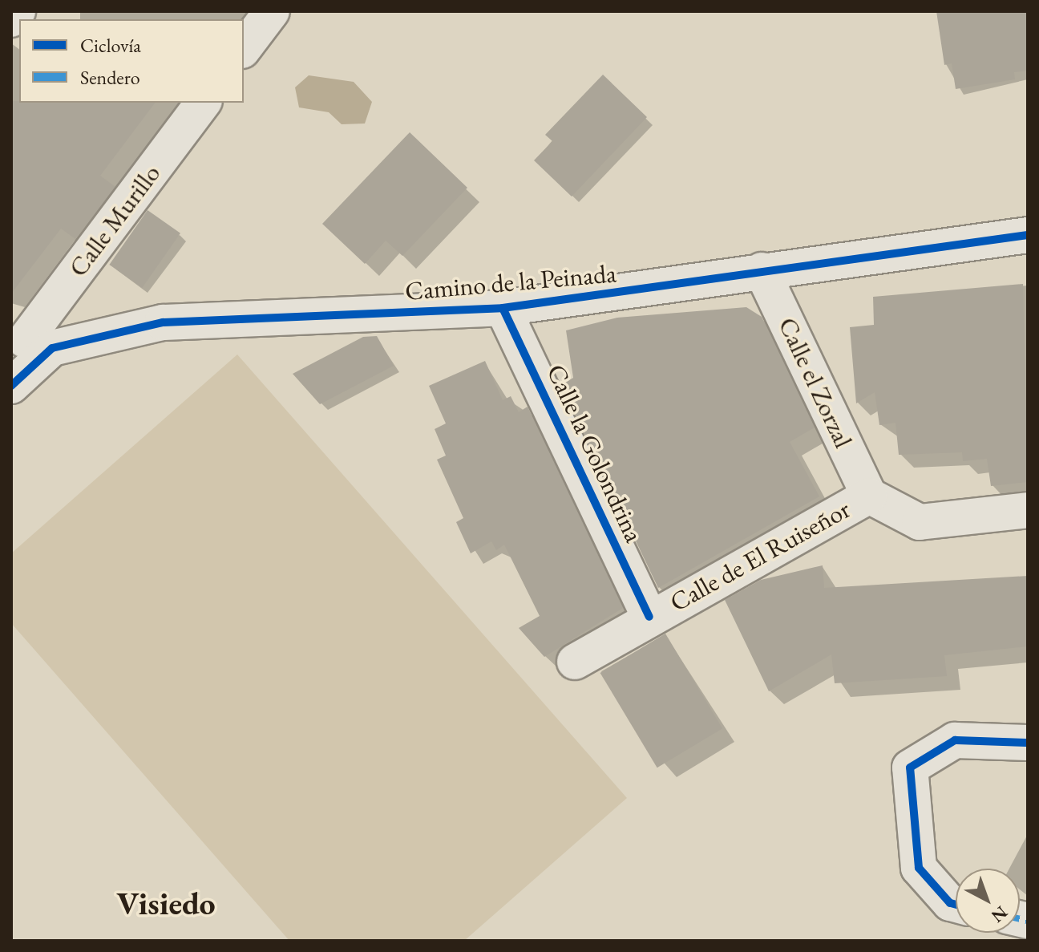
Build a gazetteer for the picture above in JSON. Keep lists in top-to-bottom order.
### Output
{
  "streets": {
    "street": [
      "Calle Murillo",
      "Camino de la Peinada",
      "Calle el Zorzal",
      "Calle la Golondrina",
      "Calle de El Ruiseñor"
    ]
  },
  "crossings": [
    ["Calle Murillo", "Camino de la Peinada"],
    ["Camino de la Peinada", "Calle el Zorzal"],
    ["Camino de la Peinada", "Calle la Golondrina"],
    ["Calle el Zorzal", "Calle de El Ruiseñor"],
    ["Calle la Golondrina", "Calle de El Ruiseñor"]
  ],
  "districts": ["Visiedo"],
  "legend": ["Ciclovía", "Sendero"],
  "north": "bottom right"
}
